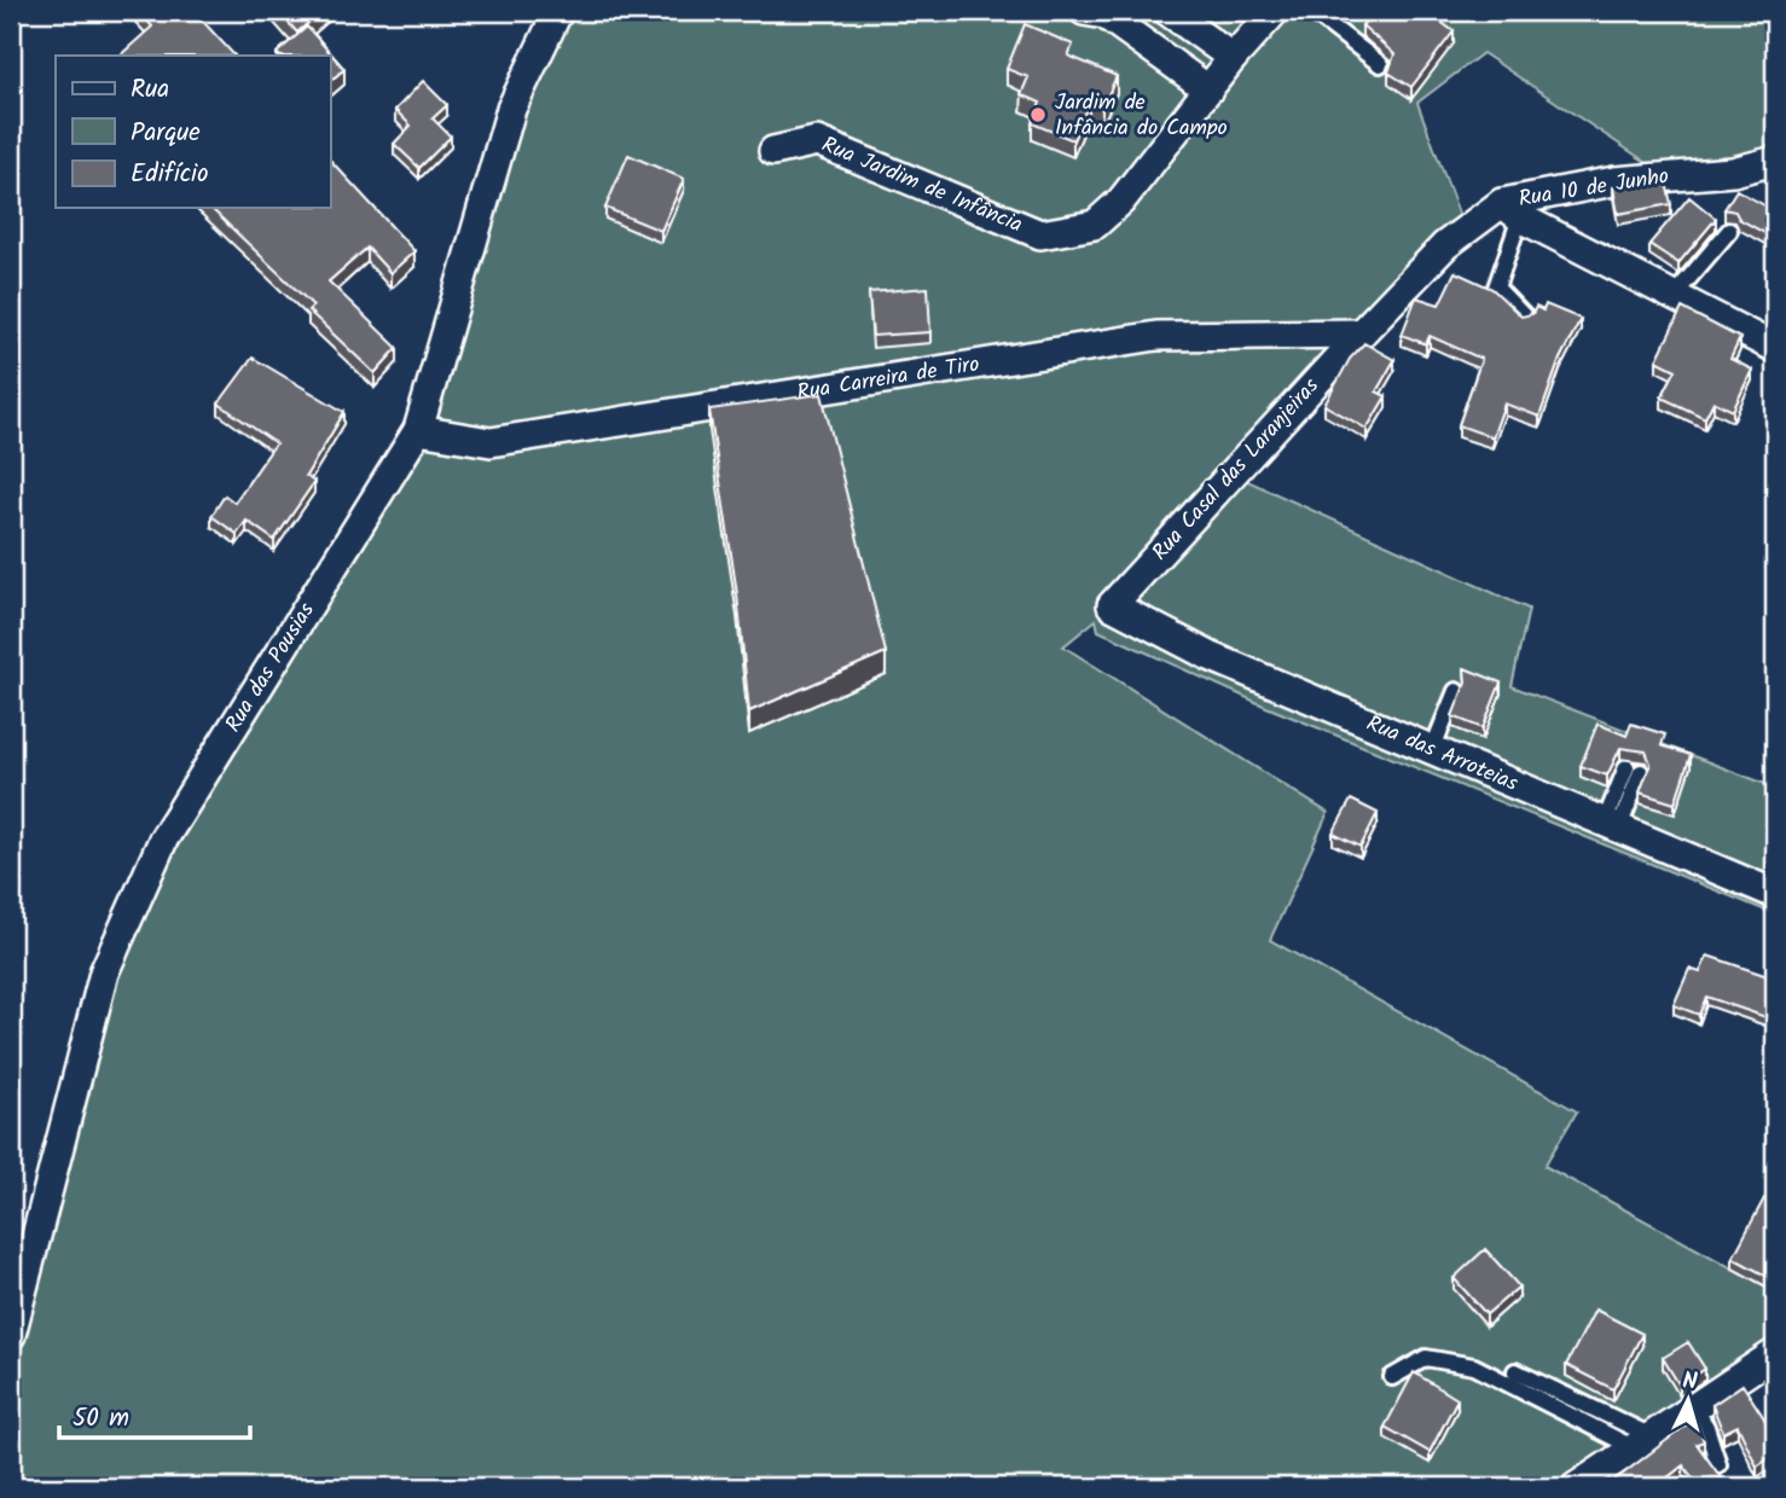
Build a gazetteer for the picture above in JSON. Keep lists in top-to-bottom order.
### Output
{
  "streets": {
    "street": [
      "Rua Jardim de Infância",
      "Rua 10 de Junho",
      "Rua Carreira de Tiro",
      "Rua Casal das Laranjeiras",
      "Rua das Pousias",
      "Rua das Arroteias"
    ]
  },
  "crossings": [
    ["Rua 10 de Junho", "Rua Carreira de Tiro"],
    ["Rua 10 de Junho", "Rua Casal das Laranjeiras"],
    ["Rua Carreira de Tiro", "Rua Casal das Laranjeiras"],
    ["Rua Carreira de Tiro", "Rua das Pousias"],
    ["Rua Casal das Laranjeiras", "Rua das Arroteias"]
  ],
  "places": ["Jardim de Infância do Campo"],
  "legend": ["Rua", "Parque", "Edifício"],
  "scale_bar": "50 m",
  "north": "top"
}
